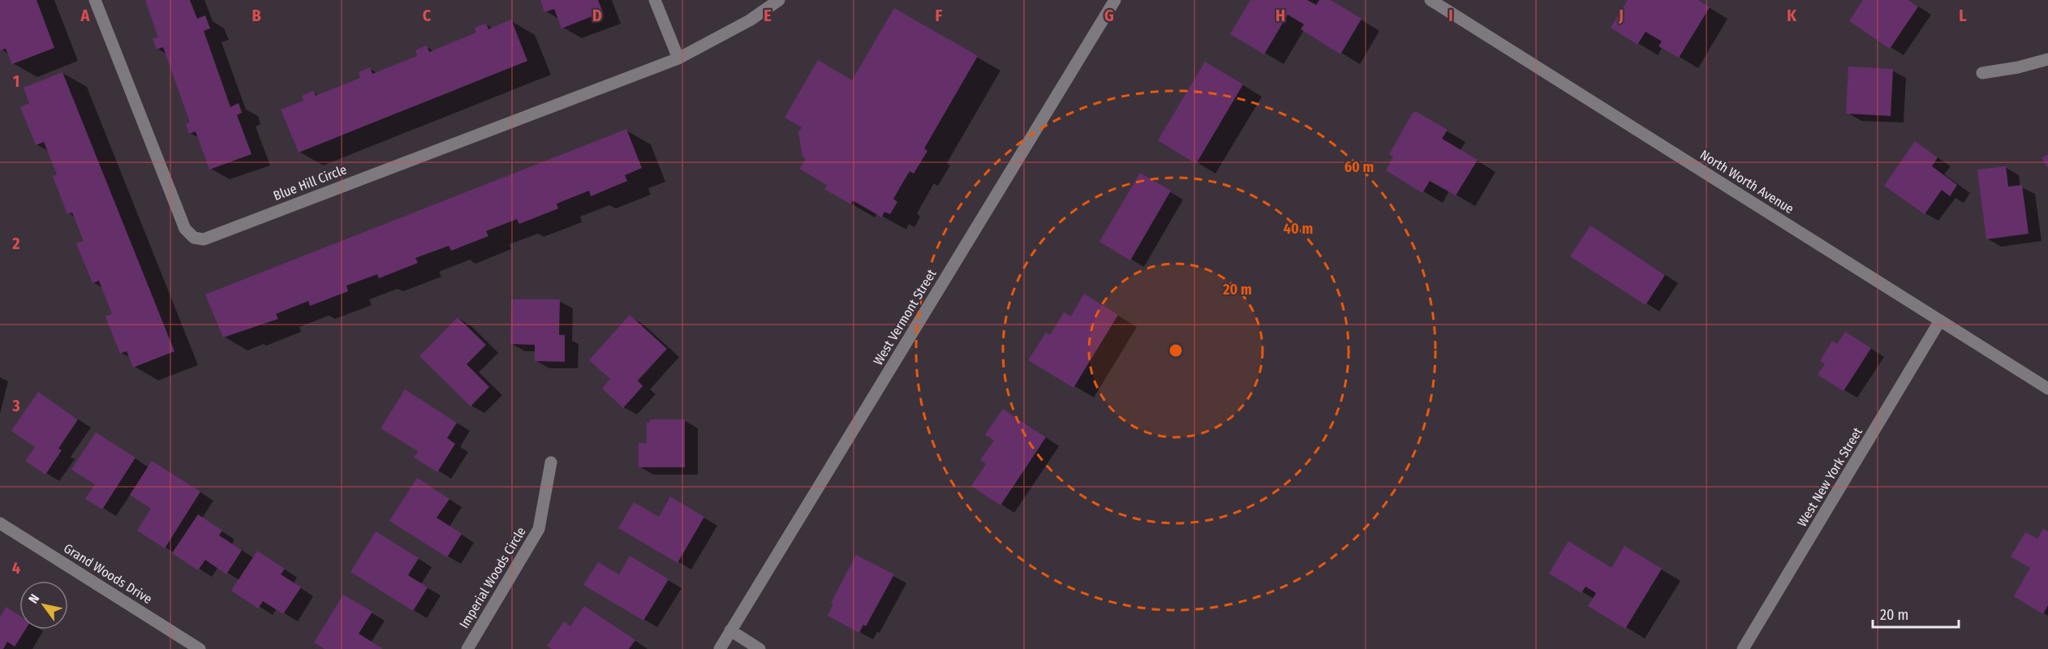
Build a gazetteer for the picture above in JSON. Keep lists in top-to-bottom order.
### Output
{
  "streets": {
    "street": [
      "North Worth Avenue",
      "Blue Hill Circle",
      "West Vermont Street",
      "West New York Street",
      "Grand Woods Drive",
      "Imperial Woods Circle"
    ]
  },
  "crossings": [
    ["North Worth Avenue", "West New York Street"]
  ],
  "scale_bar": "20 m",
  "north": "top left",
  "grid": {
    "columns": [
      "A",
      "B",
      "C",
      "D",
      "E",
      "F",
      "G",
      "H",
      "I",
      "J",
      "K",
      "L"
    ],
    "rows": [
      "1",
      "2",
      "3",
      "4"
    ]
  },
  "rings": ["60 m", "40 m", "20 m"]
}
